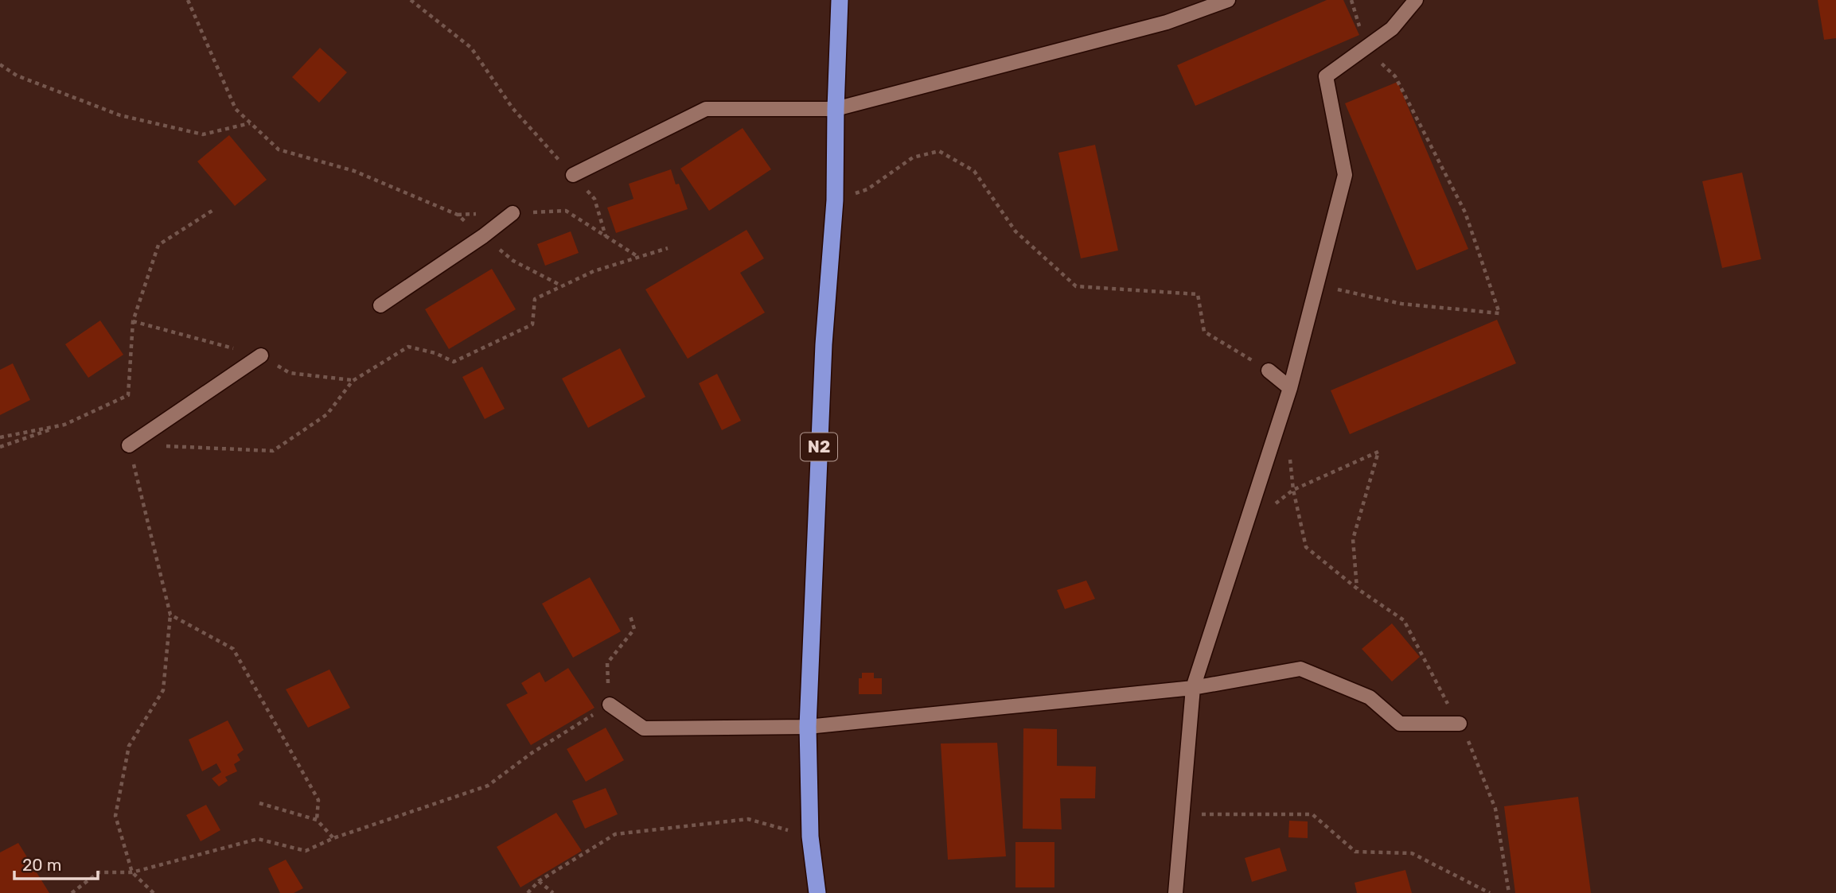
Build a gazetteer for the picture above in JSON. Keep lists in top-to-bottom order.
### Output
{
  "streets": {
    "highway": ["N2"]
  },
  "scale_bar": "20 m"
}
